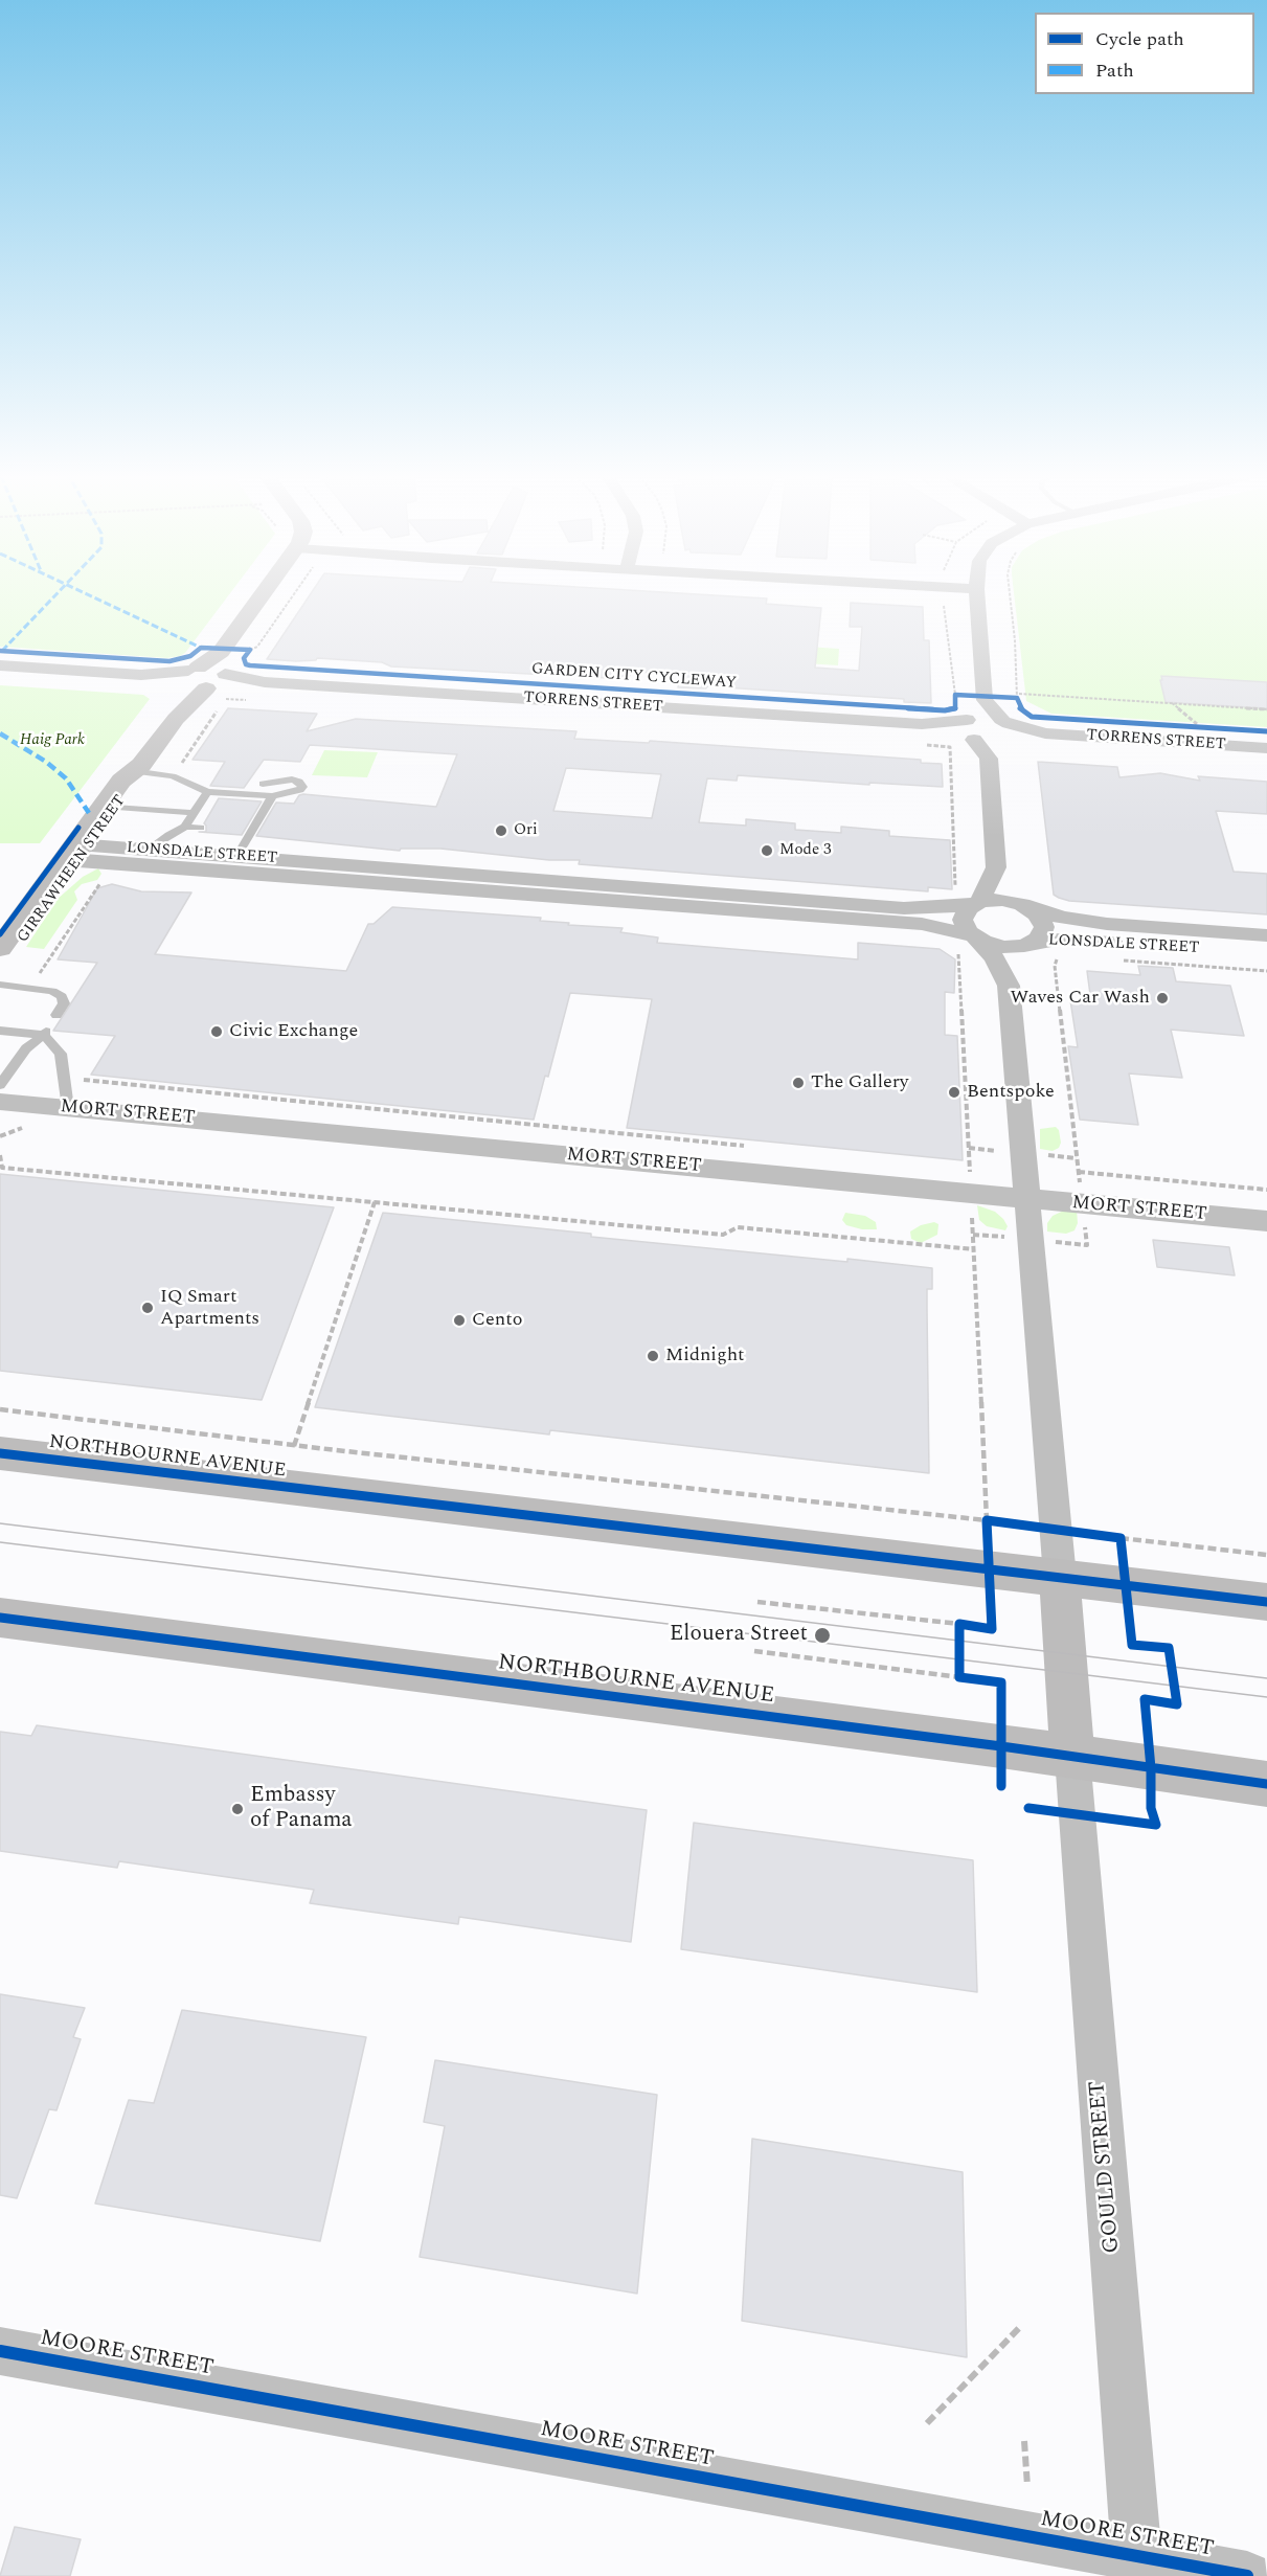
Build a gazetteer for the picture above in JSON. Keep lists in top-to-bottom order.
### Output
{
  "streets": {
    "highway": ["NORTHBOURNE AVENUE"],
    "street": [
      "TORRENS STREET",
      "LONSDALE STREET",
      "GIRRAWHEEN STREET",
      "MORT STREET",
      "GOULD STREET",
      "MOORE STREET"
    ],
    "cycle path": ["GARDEN CITY CYCLEWAY"]
  },
  "crossings": [
    ["TORRENS STREET", "GIRRAWHEEN STREET"],
    ["LONSDALE STREET", "GIRRAWHEEN STREET"],
    ["NORTHBOURNE AVENUE", "GOULD STREET"],
    ["GOULD STREET", "MOORE STREET"]
  ],
  "parks": ["Haig Park"],
  "places": [
    "Ori",
    "Mode 3",
    "Waves Car Wash",
    "Civic Exchange",
    "The Gallery",
    "Bentspoke",
    "IQ Smart Apartments",
    "Cento",
    "Midnight",
    "Elouera Street",
    "Embassy of Panama"
  ],
  "legend": ["Cycle path", "Path"]
}
